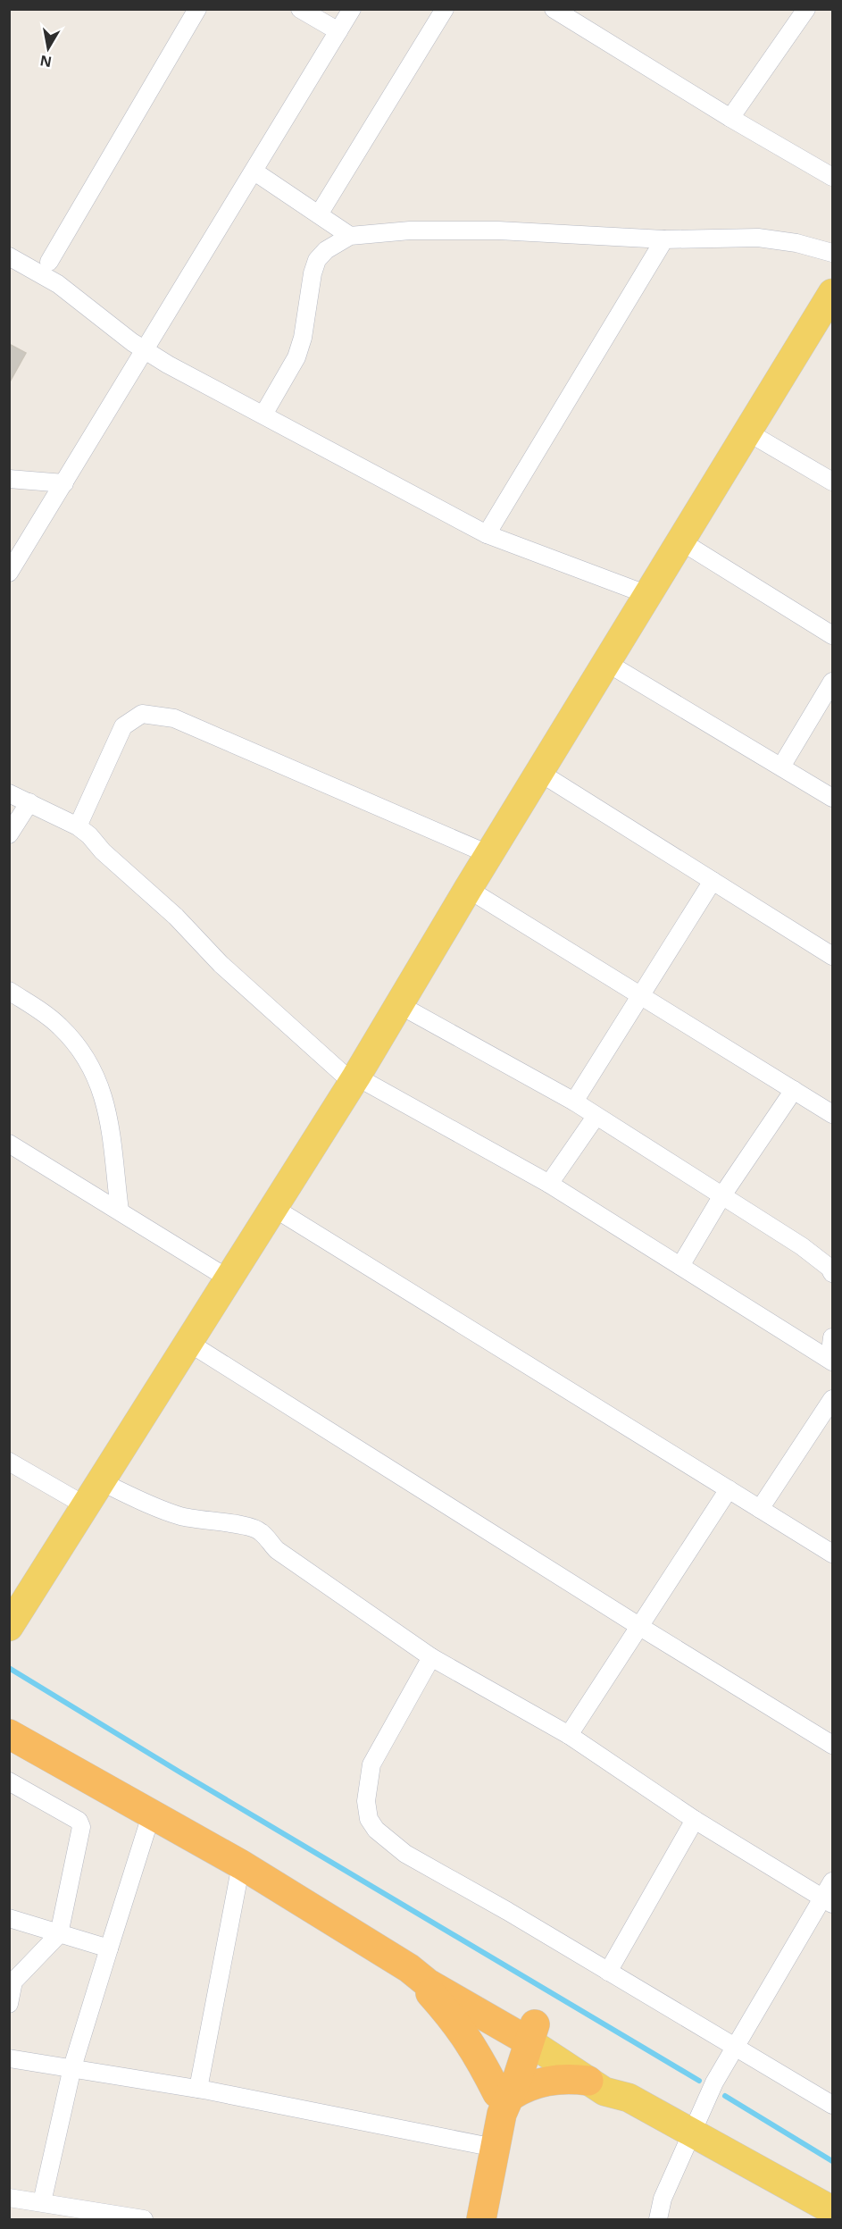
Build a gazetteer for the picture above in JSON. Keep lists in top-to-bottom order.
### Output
{
  "north": "bottom"
}
